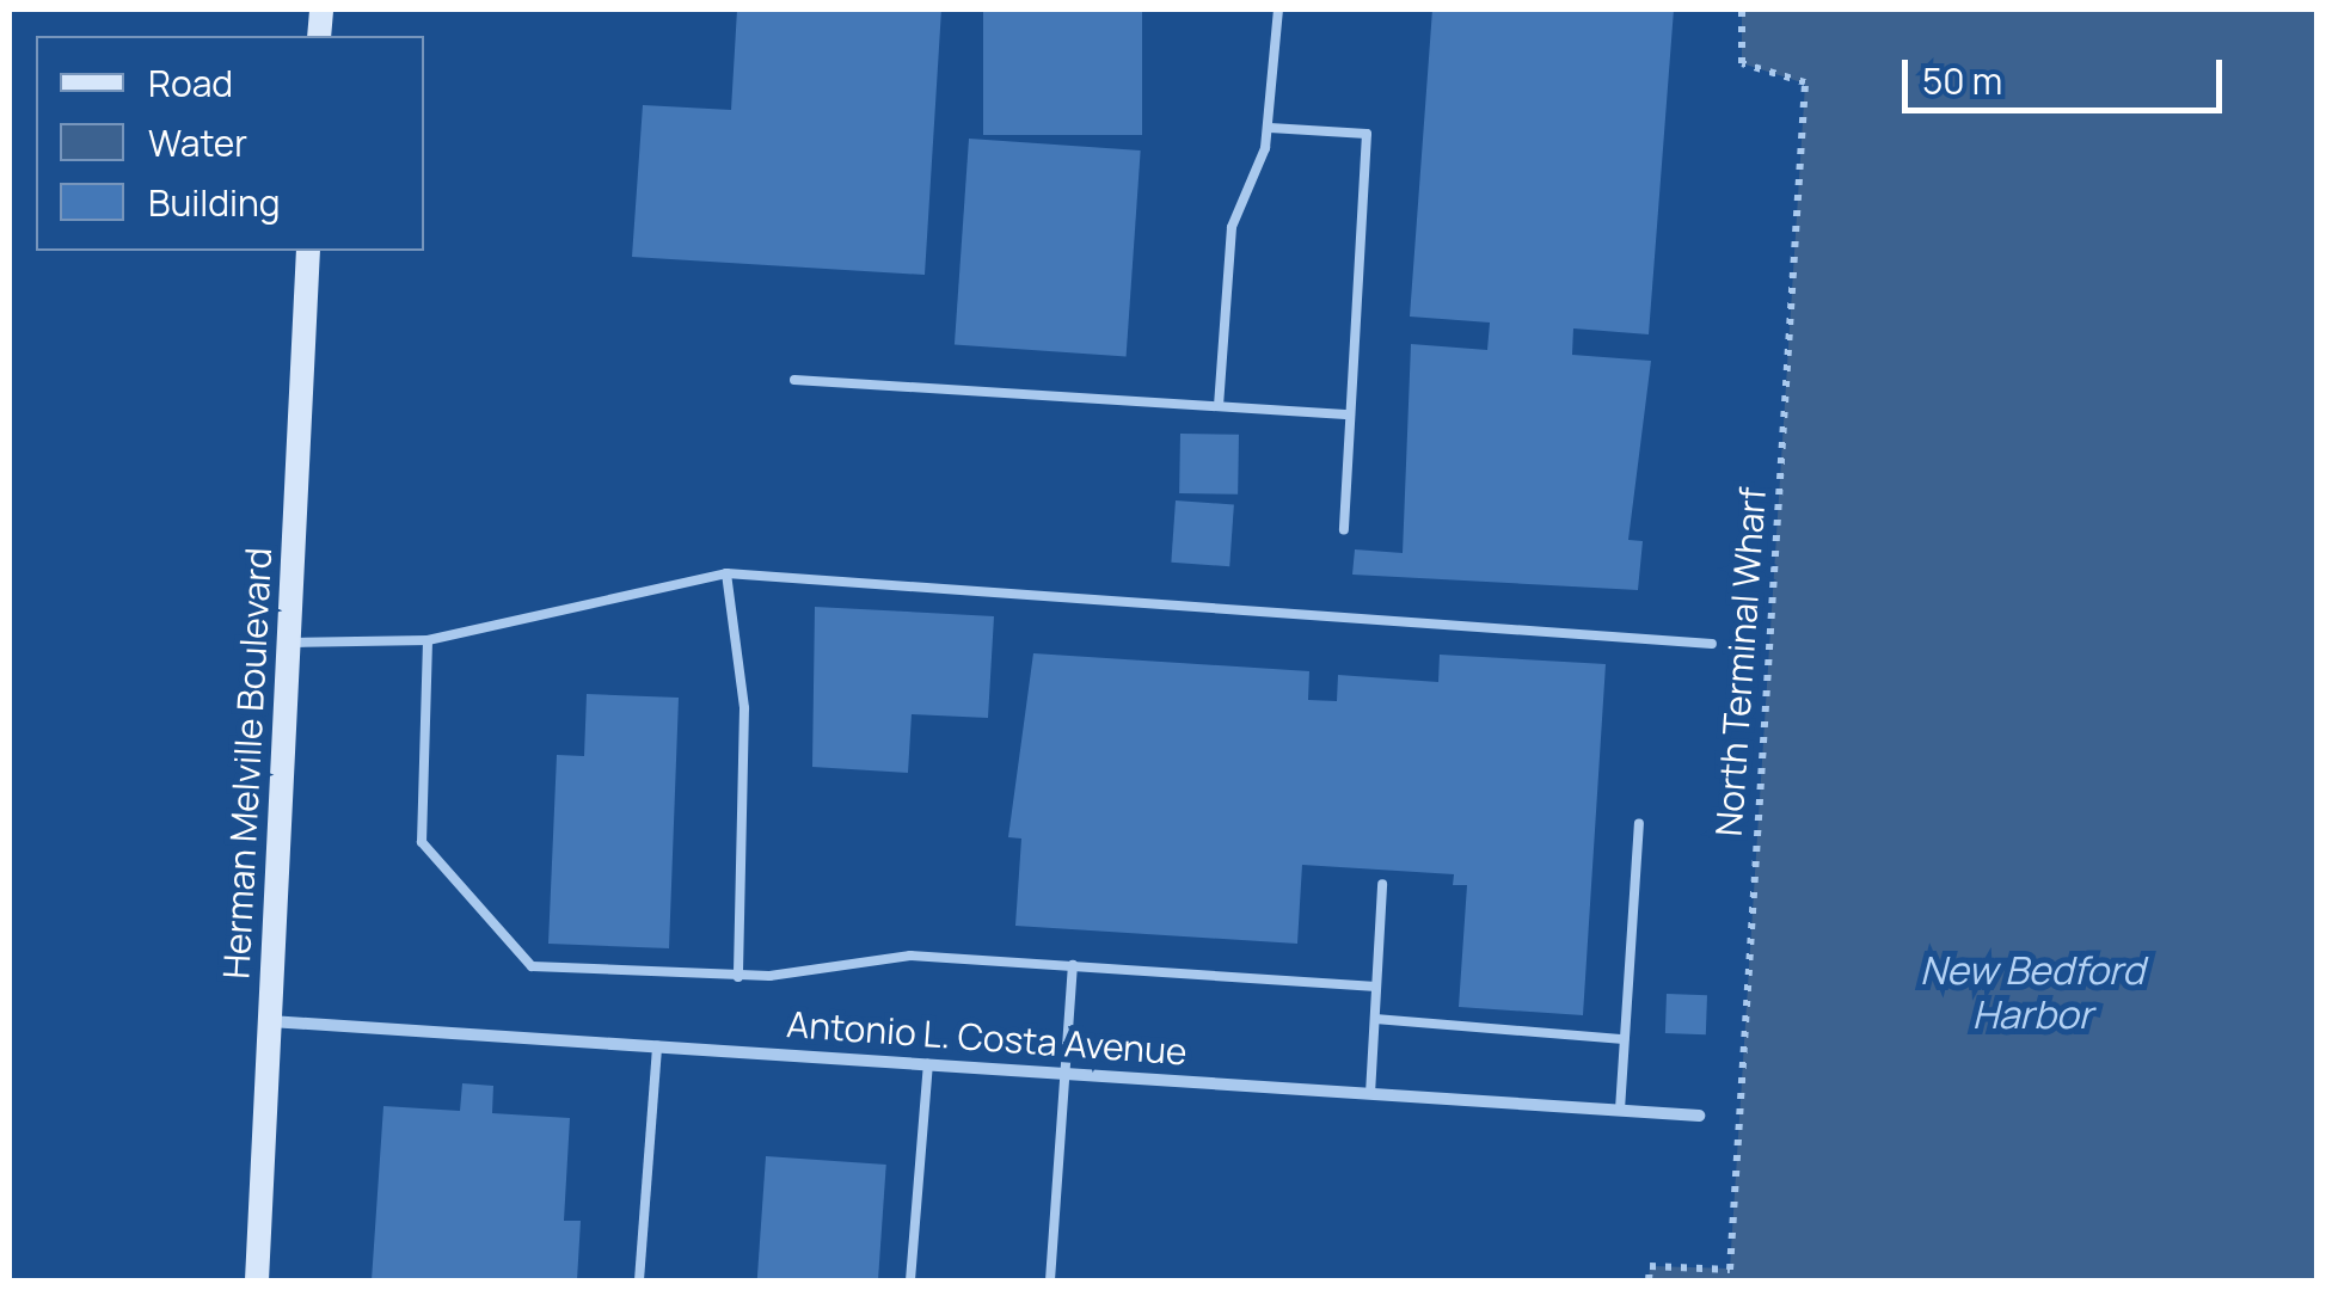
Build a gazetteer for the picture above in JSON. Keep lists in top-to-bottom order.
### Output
{
  "streets": {
    "street": ["Herman Melville Boulevard", "Antonio L. Costa Avenue"],
    "path": ["North Terminal Wharf"]
  },
  "crossings": [
    ["Herman Melville Boulevard", "Antonio L. Costa Avenue"]
  ],
  "water": ["New Bedford Harbor"],
  "legend": ["Road", "Water", "Building"],
  "scale_bar": "50 m"
}
